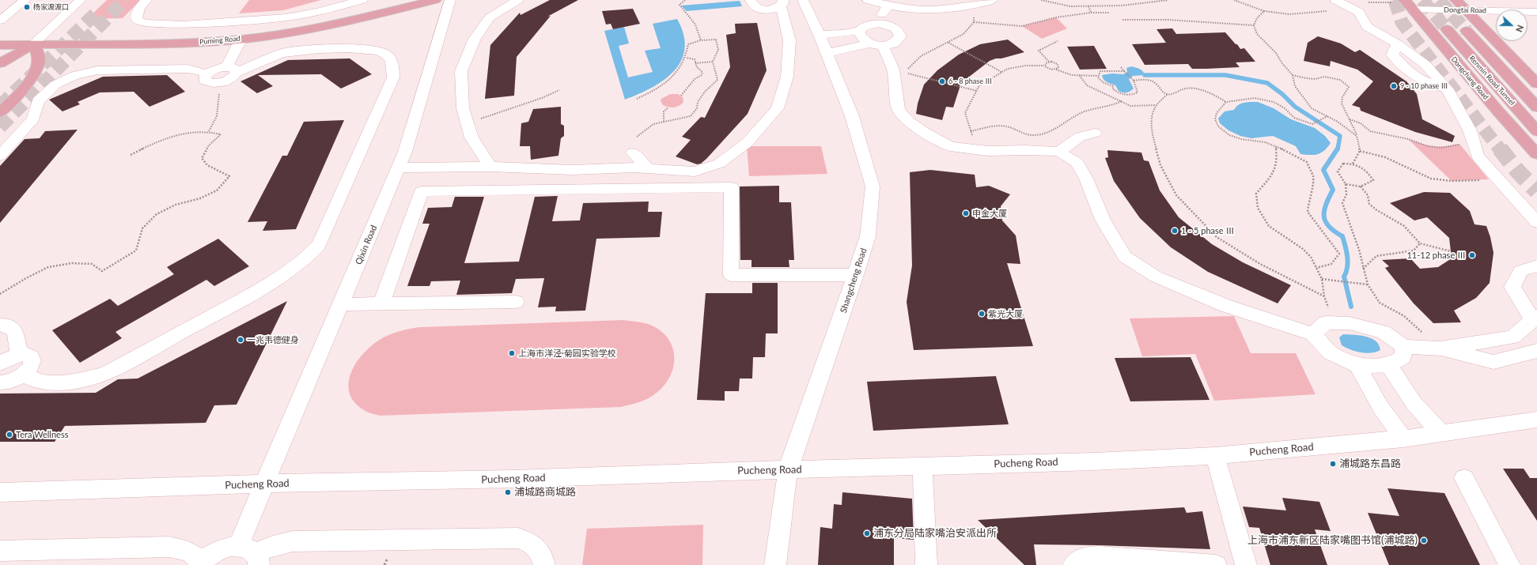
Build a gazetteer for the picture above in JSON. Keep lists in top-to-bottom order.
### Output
{
  "streets": {
    "main road": ["Puming Road", "Dongchang Road", "Renmin Road Tunnel"],
    "street": [
      "Dongtai Road",
      "Qixin Road",
      "Shangcheng Road",
      "Pucheng Road"
    ]
  },
  "crossings": [
    ["Dongtai Road", "Dongchang Road"],
    ["Qixin Road", "Pucheng Road"],
    ["Shangcheng Road", "Pucheng Road"]
  ],
  "places": [
    "杨家渡渡口",
    "6 - 8 phase Ⅲ",
    "9 - 10 phase Ⅲ",
    "申金大厦",
    "1 - 5 phase Ⅲ",
    "11-12 phase Ⅲ",
    "紫光大厦",
    "一兆韦德健身",
    "上海市洋泾·菊园实验学校",
    "Tera Wellness",
    "浦城路东昌路",
    "浦城路商城路",
    "浦东分局陆家嘴治安派出所",
    "上海市浦东新区陆家嘴图书馆(浦城路)"
  ],
  "north": "right"
}
